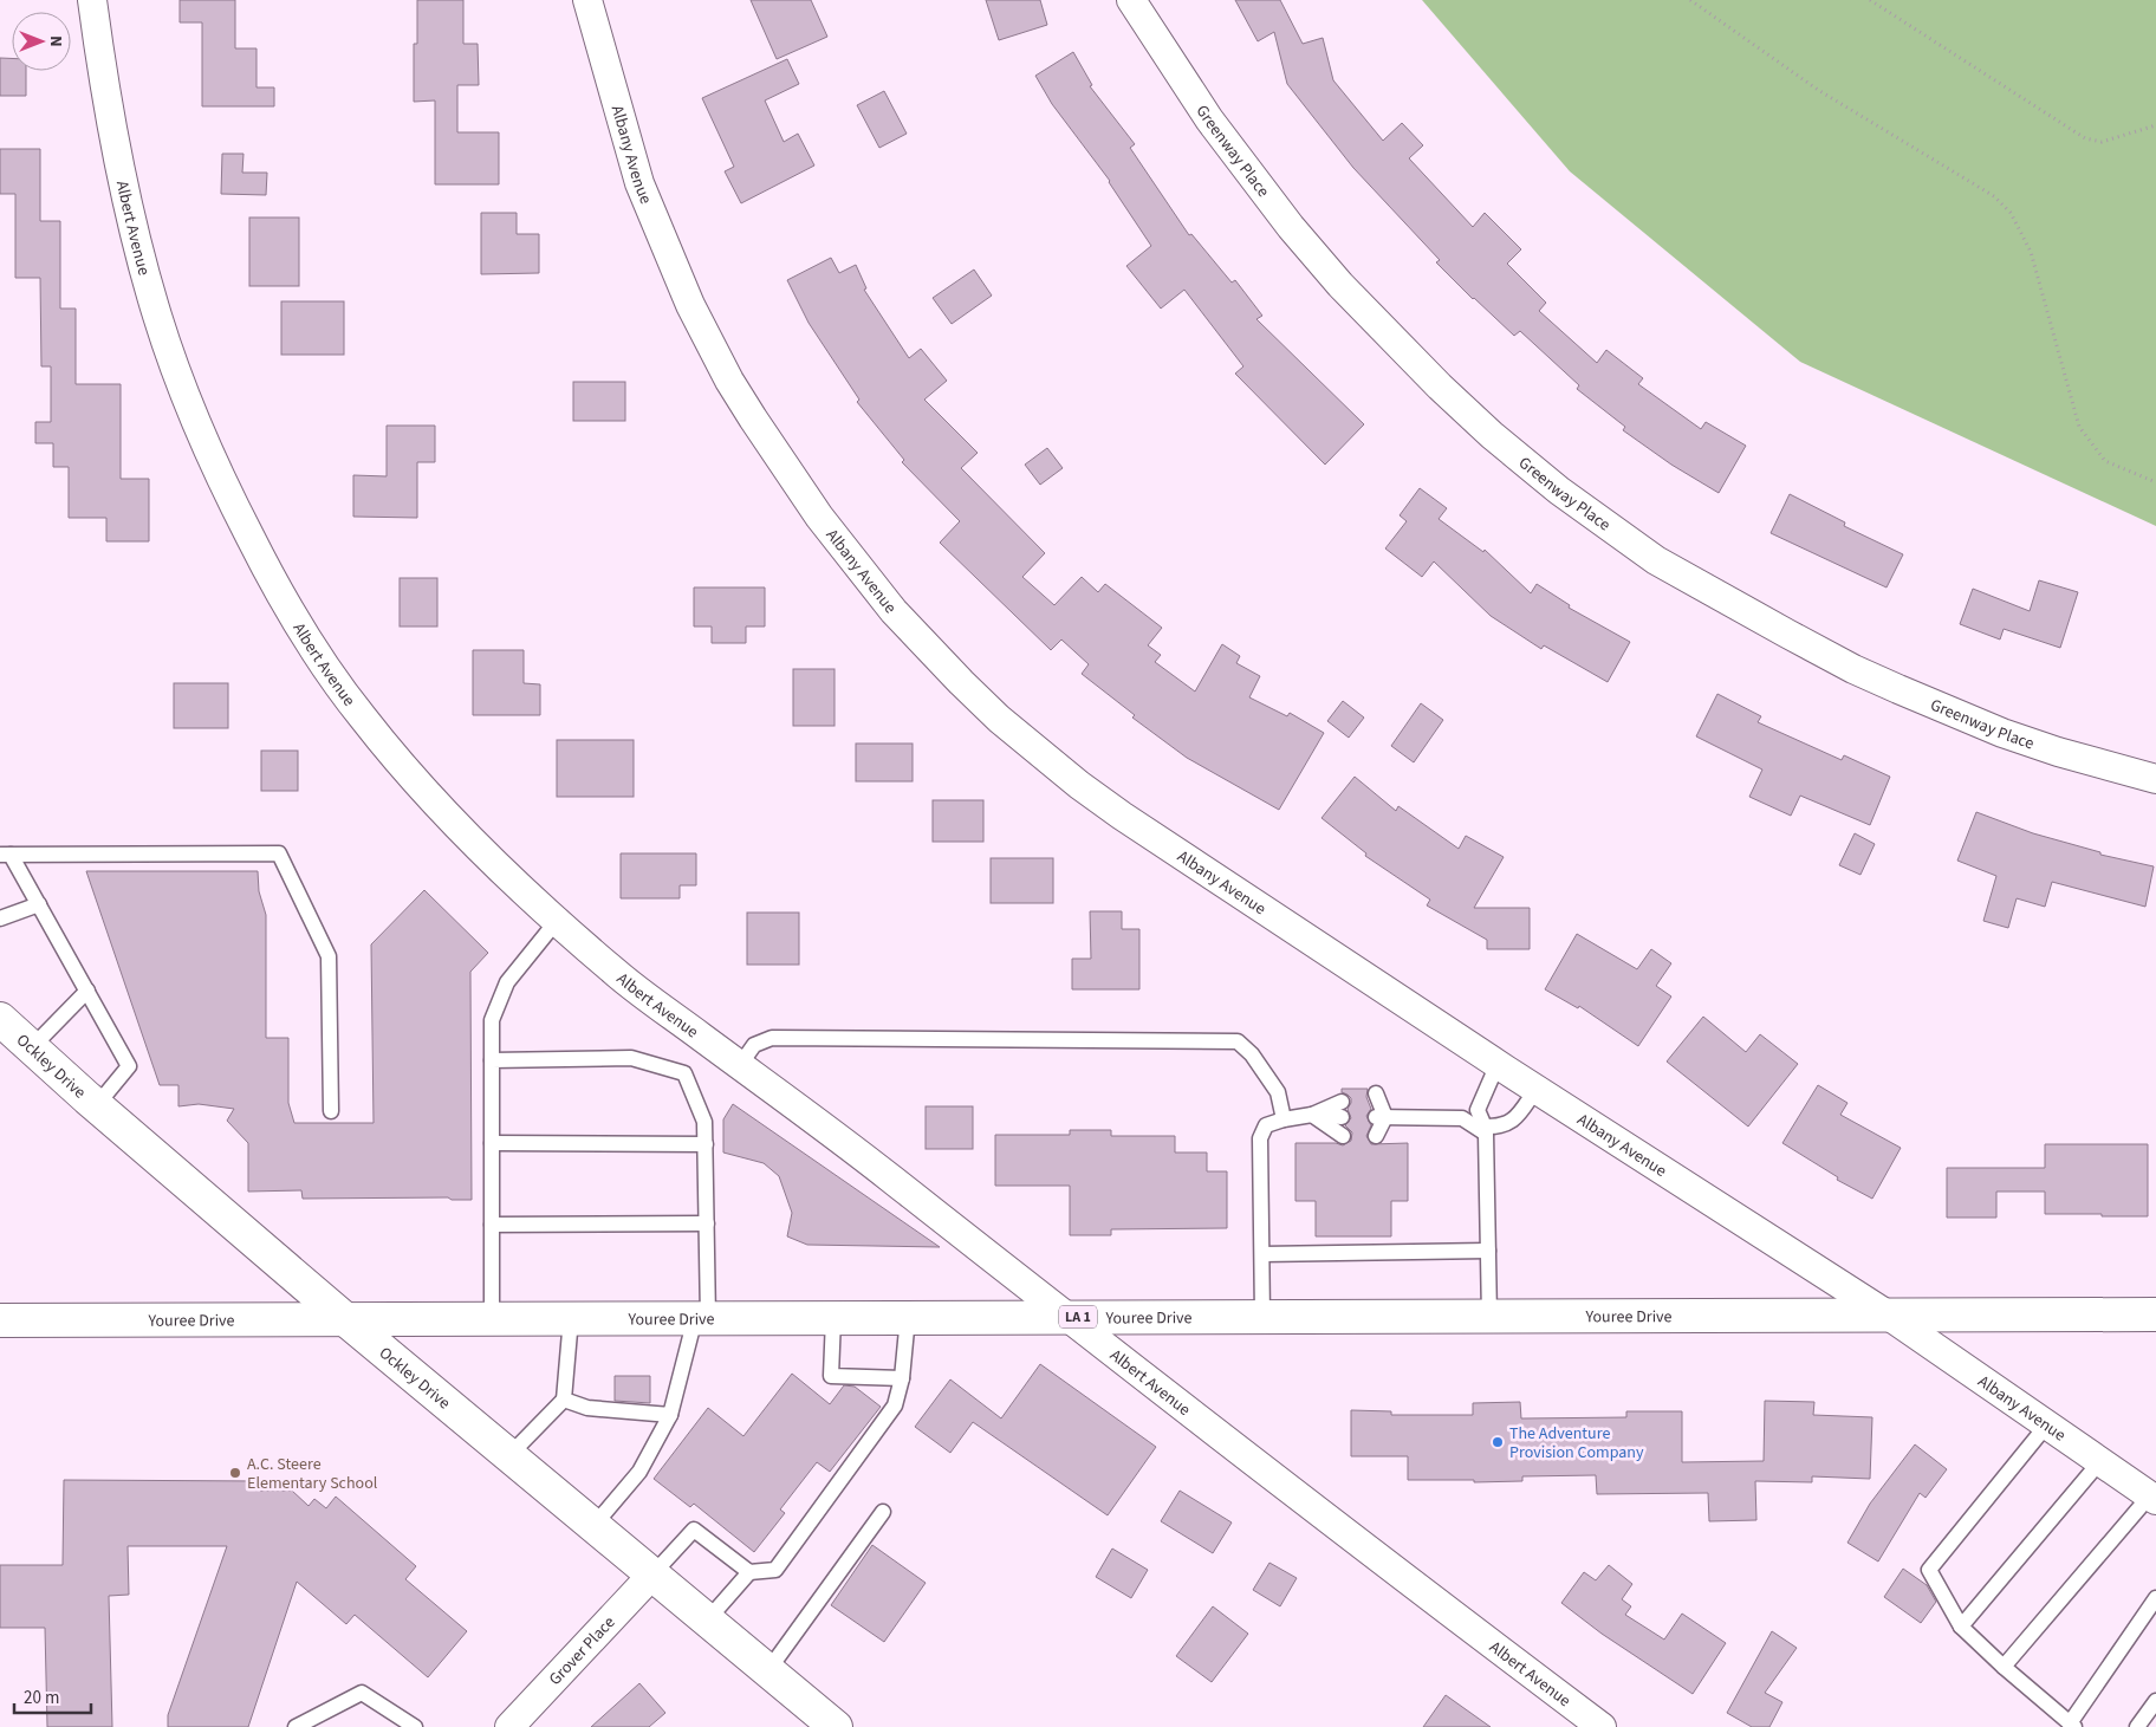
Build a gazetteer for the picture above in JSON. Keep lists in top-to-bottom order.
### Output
{
  "streets": {
    "main road": ["Ockley Drive", "LA 1", "Youree Drive"],
    "street": [
      "Greenway Place",
      "Albany Avenue",
      "Albert Avenue",
      "Grover Place"
    ]
  },
  "crossings": [
    ["Albany Avenue", "Youree Drive"],
    ["Albert Avenue", "Youree Drive"],
    ["Ockley Drive", "Youree Drive"],
    ["Ockley Drive", "Grover Place"]
  ],
  "places": ["The Adventure Provision Company", "A.C. Steere Elementary School"],
  "scale_bar": "20 m",
  "north": "right"
}
